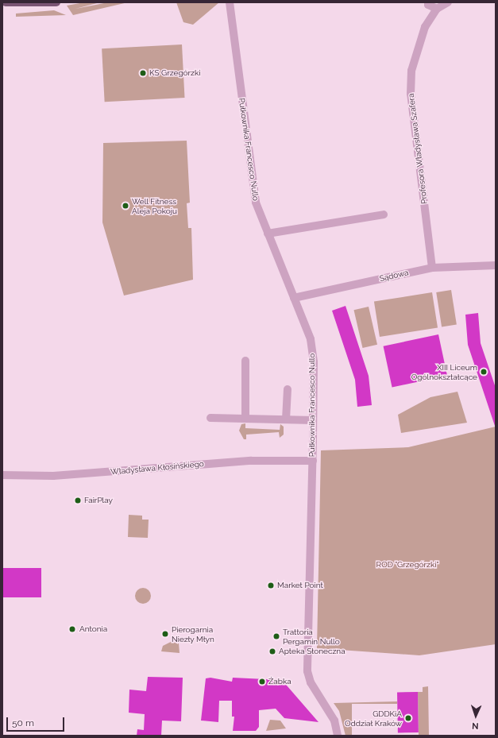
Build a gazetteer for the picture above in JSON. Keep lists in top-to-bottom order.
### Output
{
  "streets": {
    "street": [
      "Profesora Władysława Szafera",
      "Pułkownika Francesco Nullo",
      "Sądowa",
      "Władysława Kłosińskiego"
    ]
  },
  "crossings": [
    ["Profesora Władysława Szafera", "Sądowa"],
    ["Pułkownika Francesco Nullo", "Sądowa"],
    ["Pułkownika Francesco Nullo", "Władysława Kłosińskiego"]
  ],
  "parks": ["ROD \"Grzegórzki\""],
  "places": [
    "KS Grzegórzki",
    "Well Fitness Aleja Pokoju",
    "XIII Liceum Ogólnokształcące",
    "FairPlay",
    "Market Point",
    "Antonia",
    "Pierogarnia Niezły Młyn",
    "Trattoria Pergamin Nullo",
    "Apteka Słoneczna",
    "Żabka",
    "GDDKiA Oddział Kraków"
  ],
  "scale_bar": "50 m",
  "north": "bottom"
}
